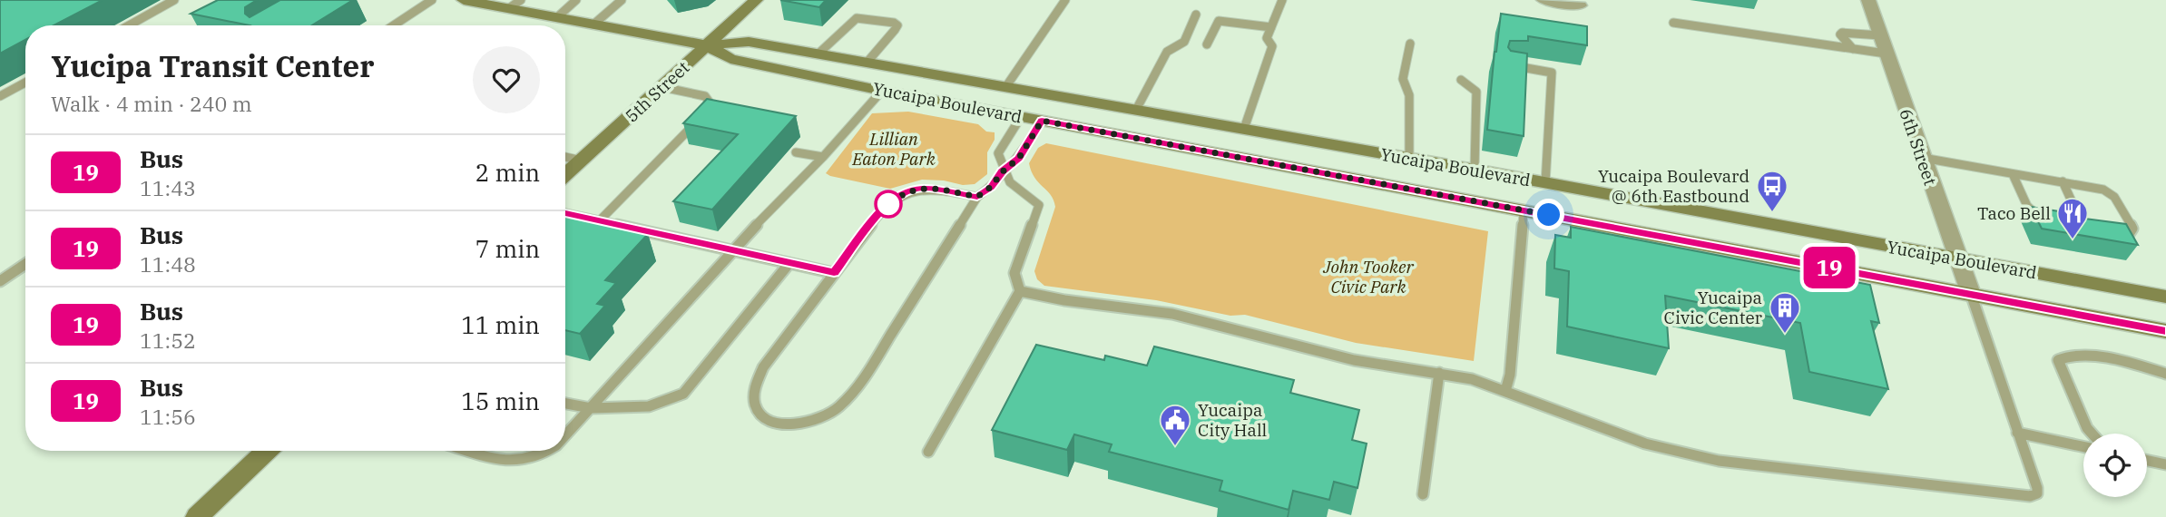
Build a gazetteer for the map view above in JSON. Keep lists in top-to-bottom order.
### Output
{
  "streets": {
    "main road": ["5th Street", "Yucaipa Boulevard"],
    "street": ["6th Street"]
  },
  "crossings": [
    ["5th Street", "Yucaipa Boulevard"],
    ["Yucaipa Boulevard", "6th Street"]
  ],
  "parks": ["Lillian Eaton Park", "John Tooker Civic Park"],
  "places": {
    "bus stop": ["Yucaipa Boulevard @ 6th Eastbound"],
    "restaurant": ["Taco Bell"],
    "building": ["Yucaipa Civic Center"],
    "public building": ["Yucaipa City Hall"]
  },
  "lines": ["bus line 19"],
  "page": {
    "on_map": "19",
    "heading": ["Yucipa Transit Center", "Walk · 4 min · 240 m"],
    "list": [
      {
        "mark": "19",
        "name": "Bus",
        "note": "11:43",
        "value": "2 min"
      },
      {
        "mark": "19",
        "name": "Bus",
        "note": "11:48",
        "value": "7 min"
      },
      {
        "mark": "19",
        "name": "Bus",
        "note": "11:52",
        "value": "11 min"
      },
      {
        "mark": "19",
        "name": "Bus",
        "note": "11:56",
        "value": "15 min"
      }
    ]
  }
}
